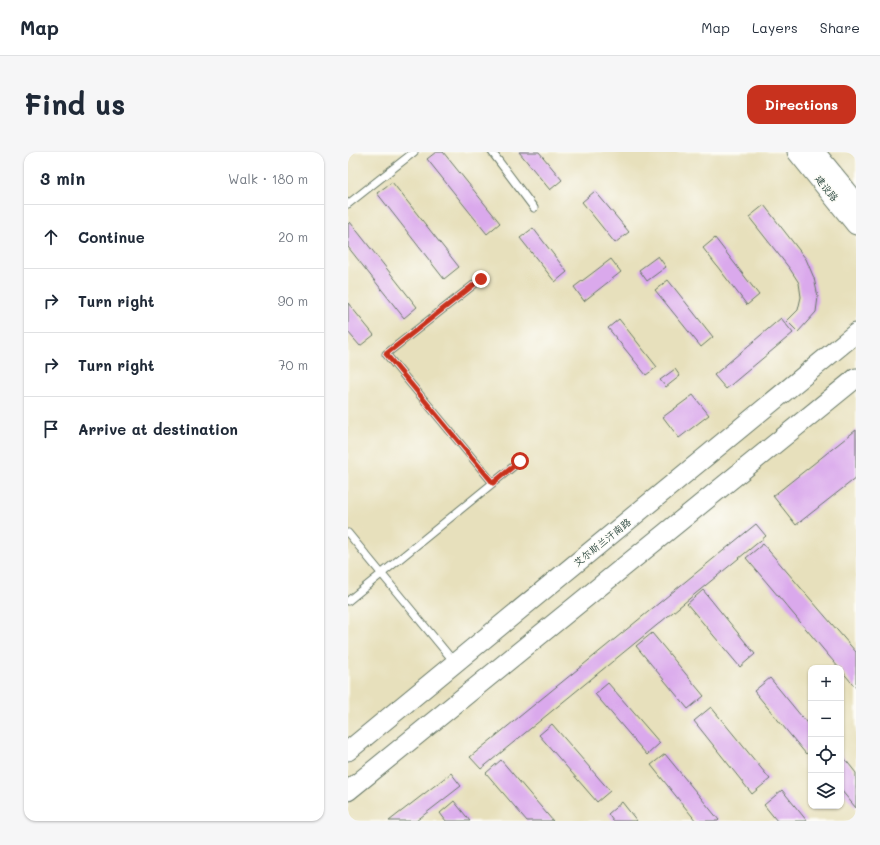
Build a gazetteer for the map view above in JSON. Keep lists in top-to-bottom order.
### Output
{
  "streets": {
    "main road": ["建设路", "艾尔斯兰汗南路"]
  },
  "page": {
    "header": "Map",
    "nav": ["Map", "Layers", "Share"],
    "buttons": "Directions",
    "title": "Find us",
    "heading": ["3 min", "Walk · 180 m"],
    "list": [
      ["Continue", "20 m"],
      ["Turn right", "90 m"],
      ["Turn right", "70 m"],
      "Arrive at destination"
    ],
    "map_buttons": ["+", "−"]
  }
}
